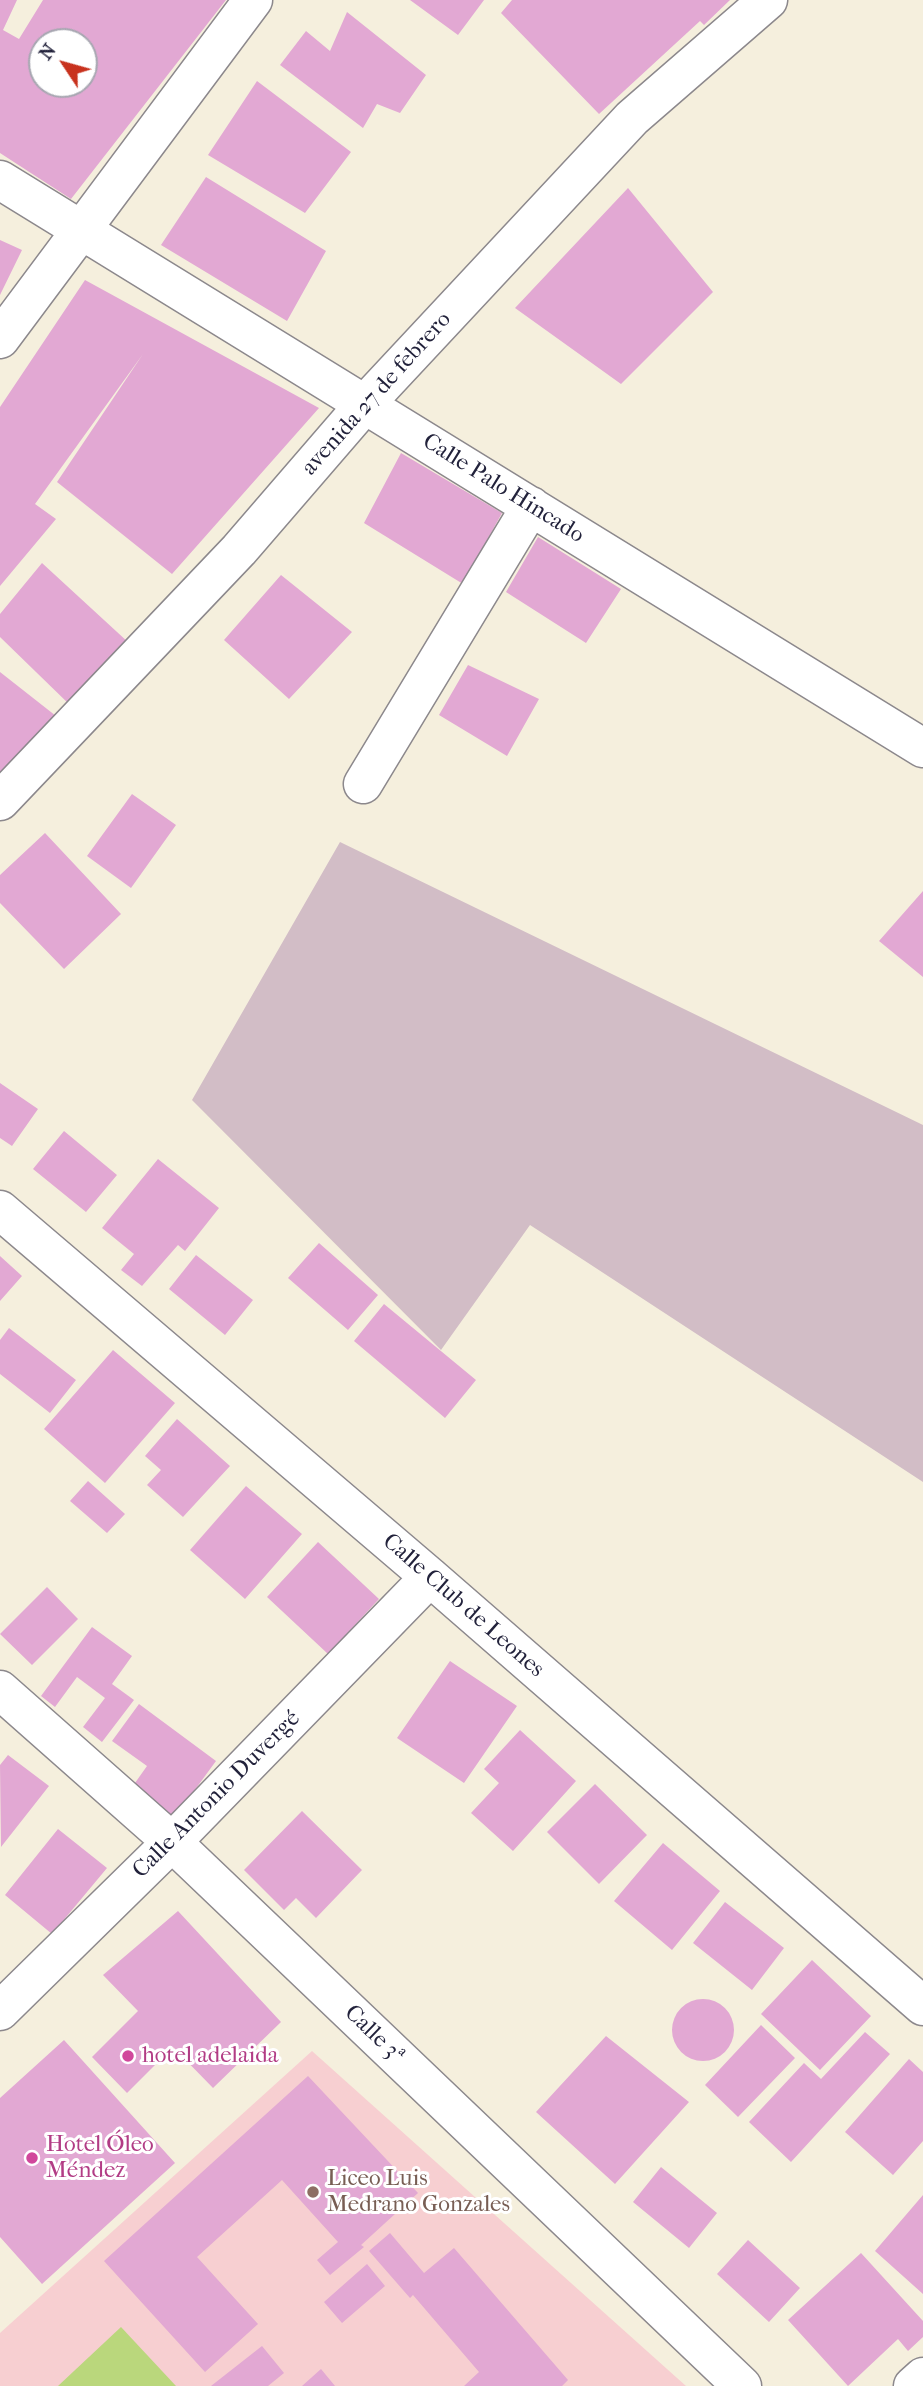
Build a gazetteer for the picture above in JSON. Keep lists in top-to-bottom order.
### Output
{
  "streets": {
    "street": [
      "avenida 27 de febrero",
      "Calle Palo Hincado",
      "Calle Club de Leones",
      "Calle Antonio Duvergé",
      "Calle 3ª"
    ]
  },
  "crossings": [
    ["avenida 27 de febrero", "Calle Palo Hincado"],
    ["Calle Club de Leones", "Calle Antonio Duvergé"],
    ["Calle Antonio Duvergé", "Calle 3ª"]
  ],
  "places": ["hotel adelaida", "Hotel Óleo Méndez", "Liceo Luis Medrano Gonzales"],
  "north": "top left"
}
